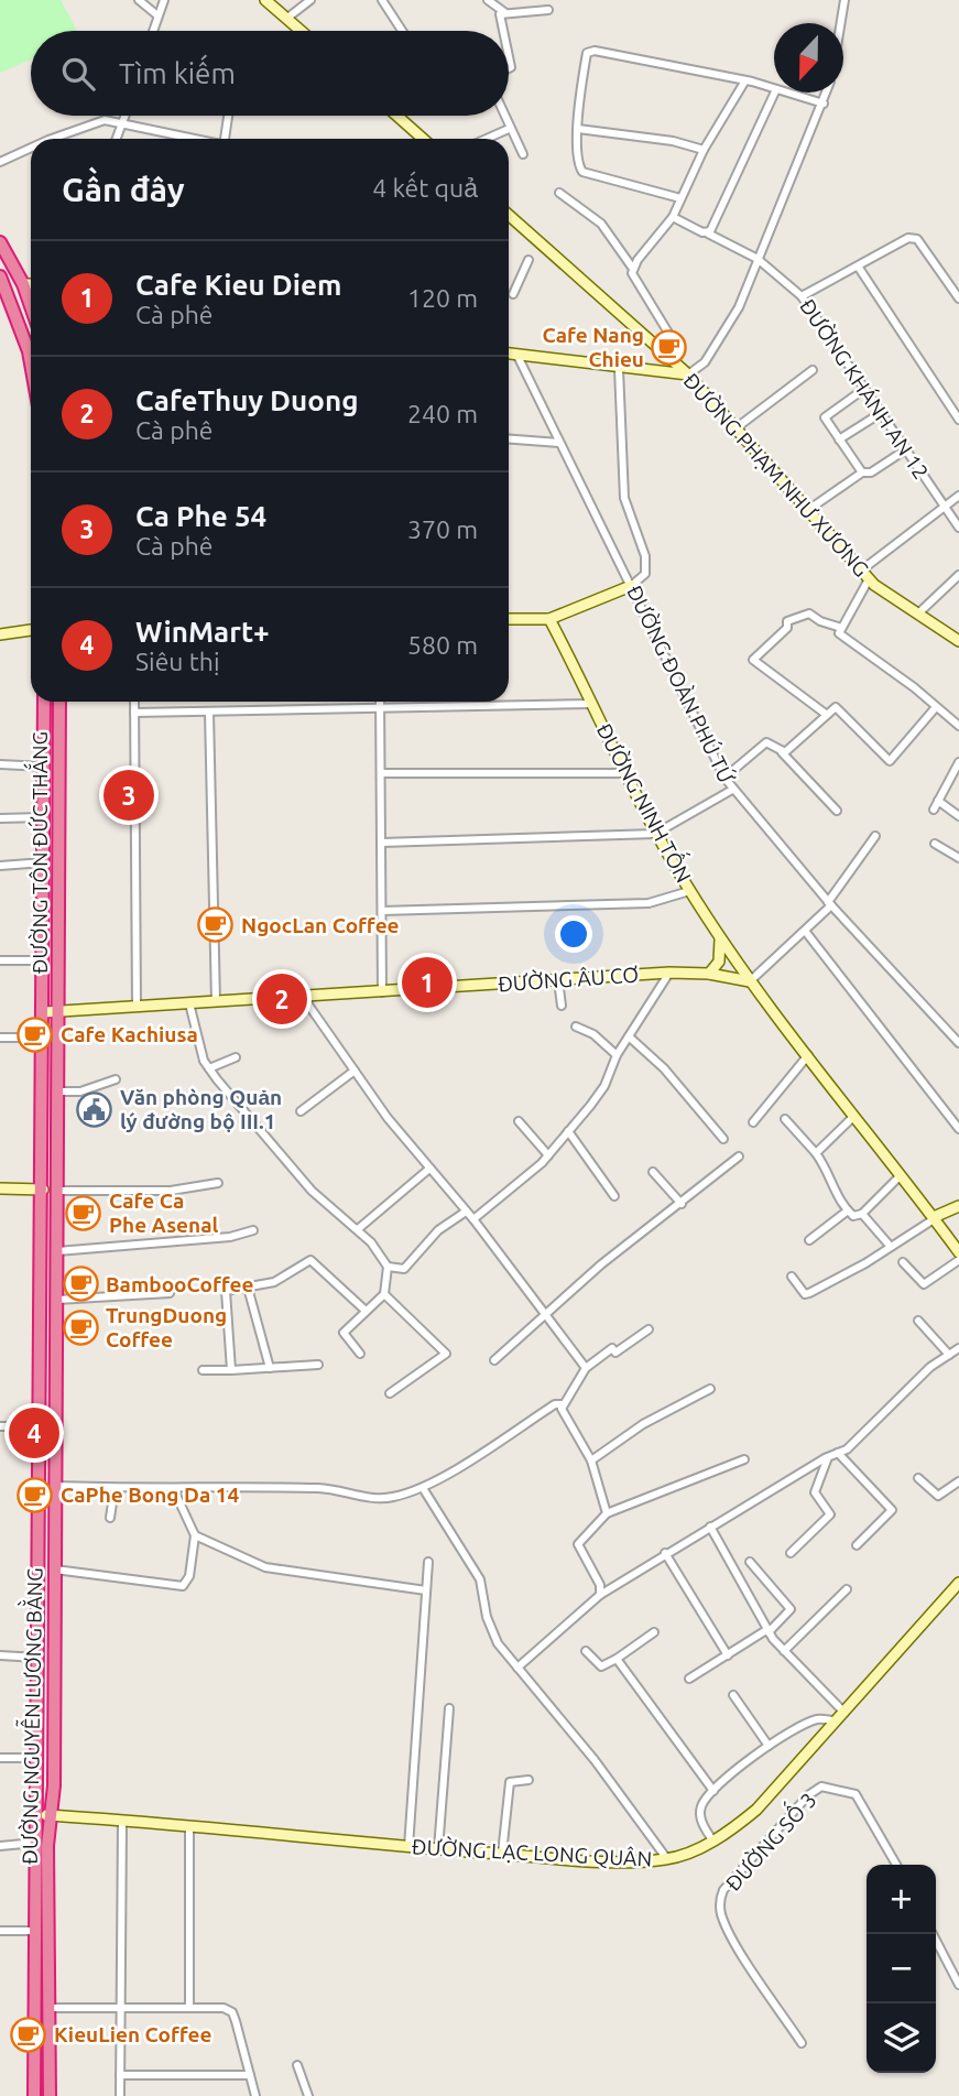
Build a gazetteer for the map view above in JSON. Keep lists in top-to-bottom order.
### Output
{
  "streets": {
    "highway": ["ĐƯỜNG TÔN ĐỨC THẮNG", "ĐƯỜNG NGUYỄN LƯƠNG BẰNG"],
    "street": [
      "ĐƯỜNG KHÁNH AN 12",
      "ĐƯỜNG PHẠM NHƯ XƯƠNG",
      "ĐƯỜNG ĐOÀN PHÚ TỨ",
      "ĐƯỜNG NINH TỐN",
      "ĐƯỜNG ÂU CƠ",
      "ĐƯỜNG SỐ 3",
      "ĐƯỜNG LẠC LONG QUÂN"
    ]
  },
  "crossings": [
    ["ĐƯỜNG NINH TỐN", "ĐƯỜNG ÂU CƠ"],
    ["ĐƯỜNG TÔN ĐỨC THẮNG", "ĐƯỜNG ÂU CƠ"],
    ["ĐƯỜNG TÔN ĐỨC THẮNG", "ĐƯỜNG NGUYỄN LƯƠNG BẰNG"],
    ["ĐƯỜNG ÂU CƠ", "ĐƯỜNG NGUYỄN LƯƠNG BẰNG"],
    ["ĐƯỜNG NGUYỄN LƯƠNG BẰNG", "ĐƯỜNG LẠC LONG QUÂN"]
  ],
  "places": {
    "cafe": [
      "Cafe Nang Chieu",
      "NgocLan Coffee",
      "Cafe Kachiusa",
      "Cafe Ca Phe Asenal",
      "BambooCoffee",
      "TrungDuong Coffee",
      "CaPhe Bong Da 14",
      "KieuLien Coffee"
    ],
    "public building": ["Văn phòng Quản lý đường bộ III.1"]
  },
  "north": "bottom",
  "page": {
    "search": "Tìm kiếm",
    "heading": ["Gần đây", "4 kết quả"],
    "list": [
      {
        "mark": "1",
        "name": "Cafe Kieu Diem",
        "note": "Cà phê",
        "value": "120 m"
      },
      {
        "mark": "2",
        "name": "CafeThuy Duong",
        "note": "Cà phê",
        "value": "240 m"
      },
      {
        "mark": "3",
        "name": "Ca Phe 54",
        "note": "Cà phê",
        "value": "370 m"
      },
      {
        "mark": "4",
        "name": "WinMart+",
        "note": "Siêu thị",
        "value": "580 m"
      }
    ],
    "pins": [
      "3",
      "1",
      "2",
      "4"
    ],
    "map_buttons": ["+", "−"]
  }
}
